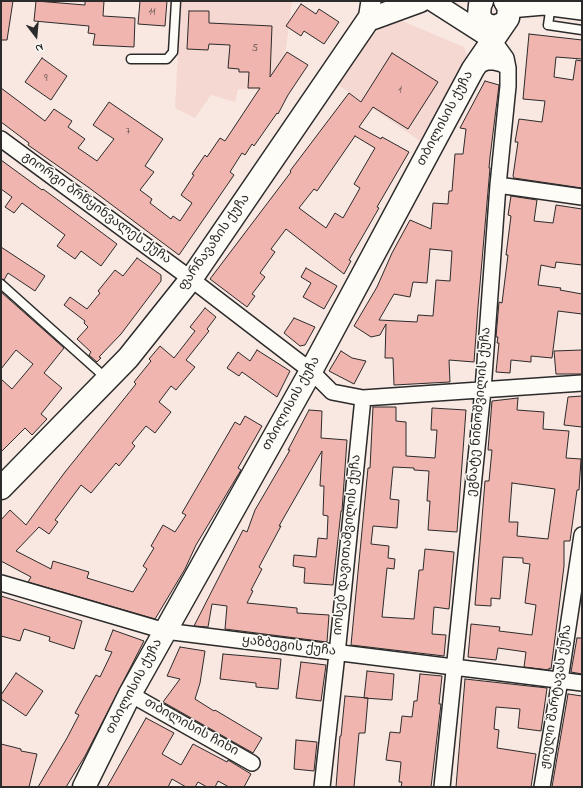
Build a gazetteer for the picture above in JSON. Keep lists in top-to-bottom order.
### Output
{
  "streets": {
    "main road": ["თბილისის ქუჩა", "ფარნავაზის ქუჩა"],
    "street": [
      "გიორგი ბრწყინვალეს ქუჩა",
      "ეგნატე ნინოშვილის ქუჩა",
      "იოსებ დავითაშვილის ქუჩა",
      "ყაზბეგის ქუჩა",
      "ჟიული შარტავას ქუჩა",
      "თბილისის ჩიხი"
    ]
  },
  "crossings": [
    ["თბილისის ქუჩა", "გიორგი ბრწყინვალეს ქუჩა"],
    ["თბილისის ქუჩა", "ეგნატე ნინოშვილის ქუჩა"],
    ["თბილისის ქუჩა", "ყაზბეგის ქუჩა"],
    ["თბილისის ქუჩა", "თბილისის ჩიხი"],
    ["გიორგი ბრწყინვალეს ქუჩა", "ფარნავაზის ქუჩა"],
    ["გიორგი ბრწყინვალეს ქუჩა", "ეგნატე ნინოშვილის ქუჩა"],
    ["გიორგი ბრწყინვალეს ქუჩა", "იოსებ დავითაშვილის ქუჩა"],
    ["ეგნატე ნინოშვილის ქუჩა", "ყაზბეგის ქუჩა"],
    ["იოსებ დავითაშვილის ქუჩა", "ყაზბეგის ქუჩა"],
    ["ყაზბეგის ქუჩა", "ჟიული შარტავას ქუჩა"]
  ],
  "house_numbers": [
    "11",
    "5",
    "9",
    "1",
    "7"
  ],
  "north": "bottom"
}
